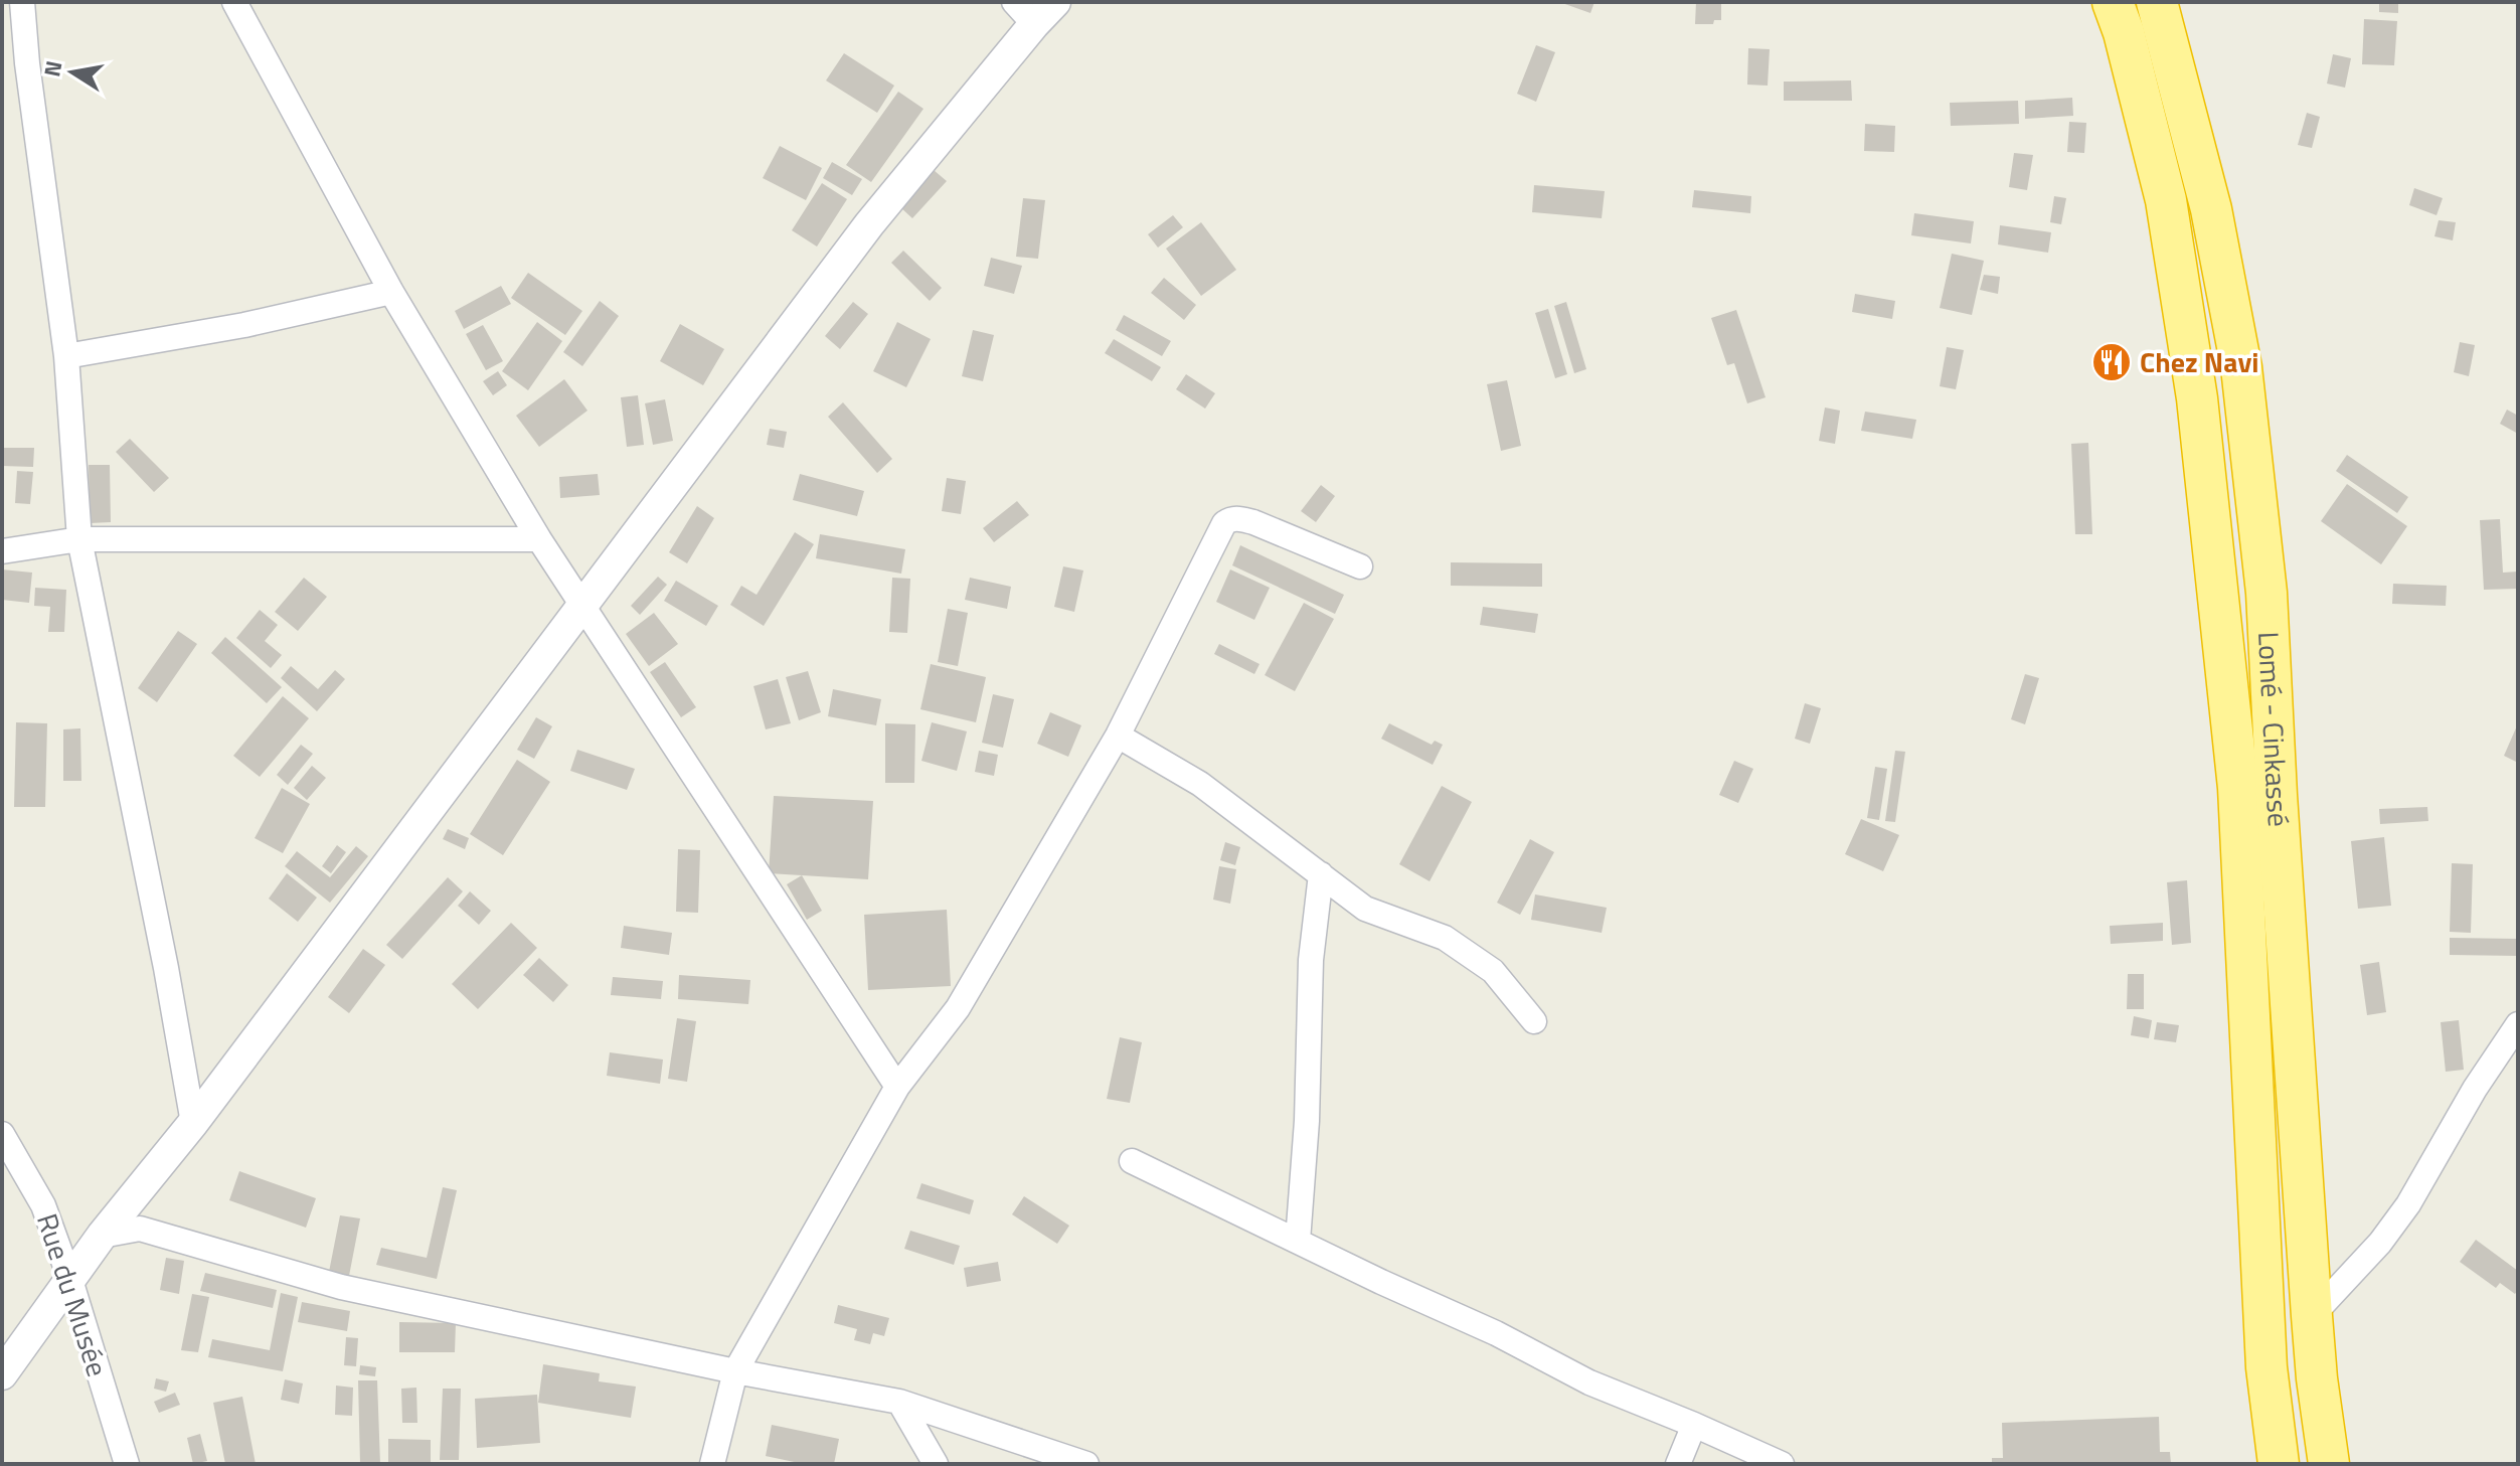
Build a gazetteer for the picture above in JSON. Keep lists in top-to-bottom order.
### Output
{
  "streets": {
    "highway": ["Lomé - Cinkassé"],
    "street": ["Rue du Musée"]
  },
  "places": {
    "restaurant": ["Chez Navi"]
  },
  "north": "left"
}
